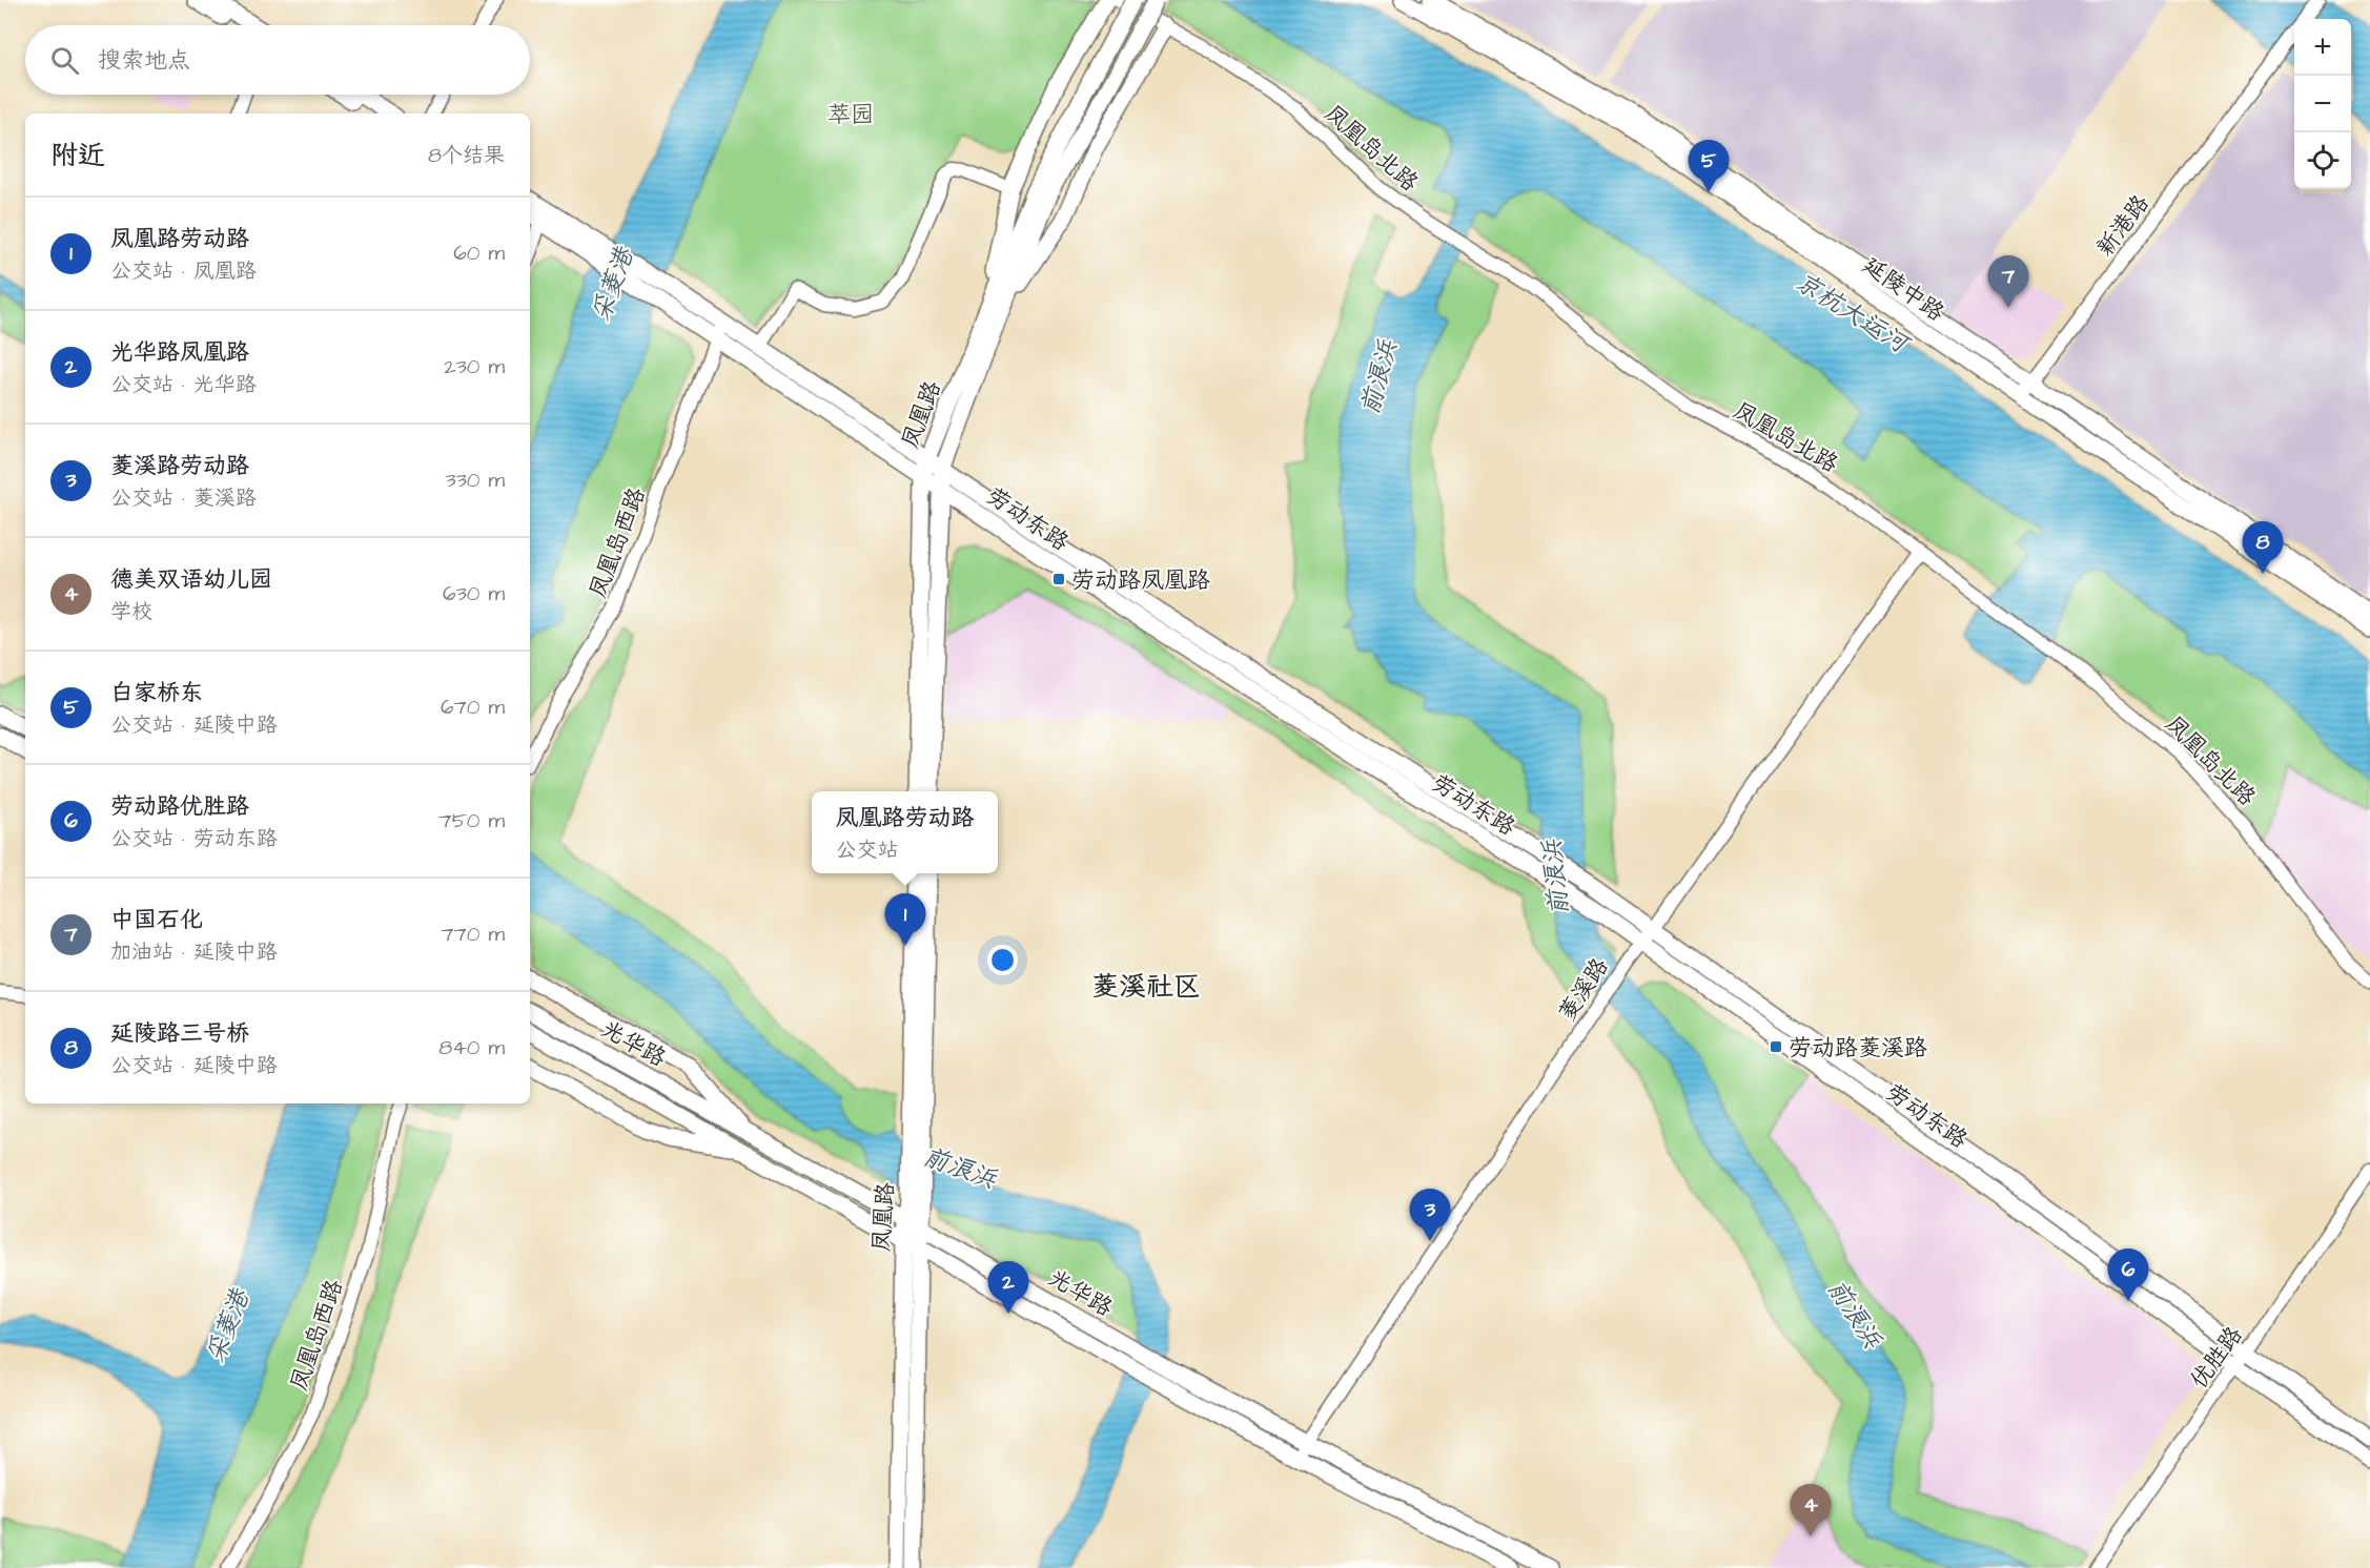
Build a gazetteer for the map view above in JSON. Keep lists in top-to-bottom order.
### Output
{
  "streets": {
    "main road": [
      "延陵中路",
      "凤凰路",
      "劳动东路",
      "光华路"
    ],
    "street": [
      "凤凰岛北路",
      "新港路",
      "凤凰岛西路",
      "菱溪路",
      "优胜路"
    ]
  },
  "crossings": [
    ["凤凰岛北路", "菱溪路"],
    ["新港路", "延陵中路"],
    ["凤凰路", "劳动东路"],
    ["凤凰路", "光华路"],
    ["劳动东路", "凤凰岛西路"],
    ["劳动东路", "菱溪路"],
    ["劳动东路", "优胜路"],
    ["菱溪路", "光华路"]
  ],
  "districts": ["菱溪社区"],
  "water": ["采菱港", "京杭大运河", "前浪浜"],
  "parks": ["萃园"],
  "places": {
    "transit": ["劳动路凤凰路", "劳动路菱溪路"]
  },
  "page": {
    "map_buttons": ["+", "−"],
    "search": "搜索地点",
    "heading": ["附近", "8个结果"],
    "pins": [
      "5",
      "7",
      "8",
      "1",
      "3",
      "6",
      "2",
      "4"
    ],
    "list": [
      {
        "mark": "1",
        "name": "凤凰路劳动路",
        "note": "公交站 · 凤凰路",
        "value": "60 m"
      },
      {
        "mark": "2",
        "name": "光华路凤凰路",
        "note": "公交站 · 光华路",
        "value": "230 m"
      },
      {
        "mark": "3",
        "name": "菱溪路劳动路",
        "note": "公交站 · 菱溪路",
        "value": "330 m"
      },
      {
        "mark": "4",
        "name": "德美双语幼儿园",
        "note": "学校",
        "value": "630 m"
      },
      {
        "mark": "5",
        "name": "白家桥东",
        "note": "公交站 · 延陵中路",
        "value": "670 m"
      },
      {
        "mark": "6",
        "name": "劳动路优胜路",
        "note": "公交站 · 劳动东路",
        "value": "750 m"
      },
      {
        "mark": "7",
        "name": "中国石化",
        "note": "加油站 · 延陵中路",
        "value": "770 m"
      },
      {
        "mark": "8",
        "name": "延陵路三号桥",
        "note": "公交站 · 延陵中路",
        "value": "840 m"
      }
    ],
    "popup": ["凤凰路劳动路", "公交站"]
  }
}
